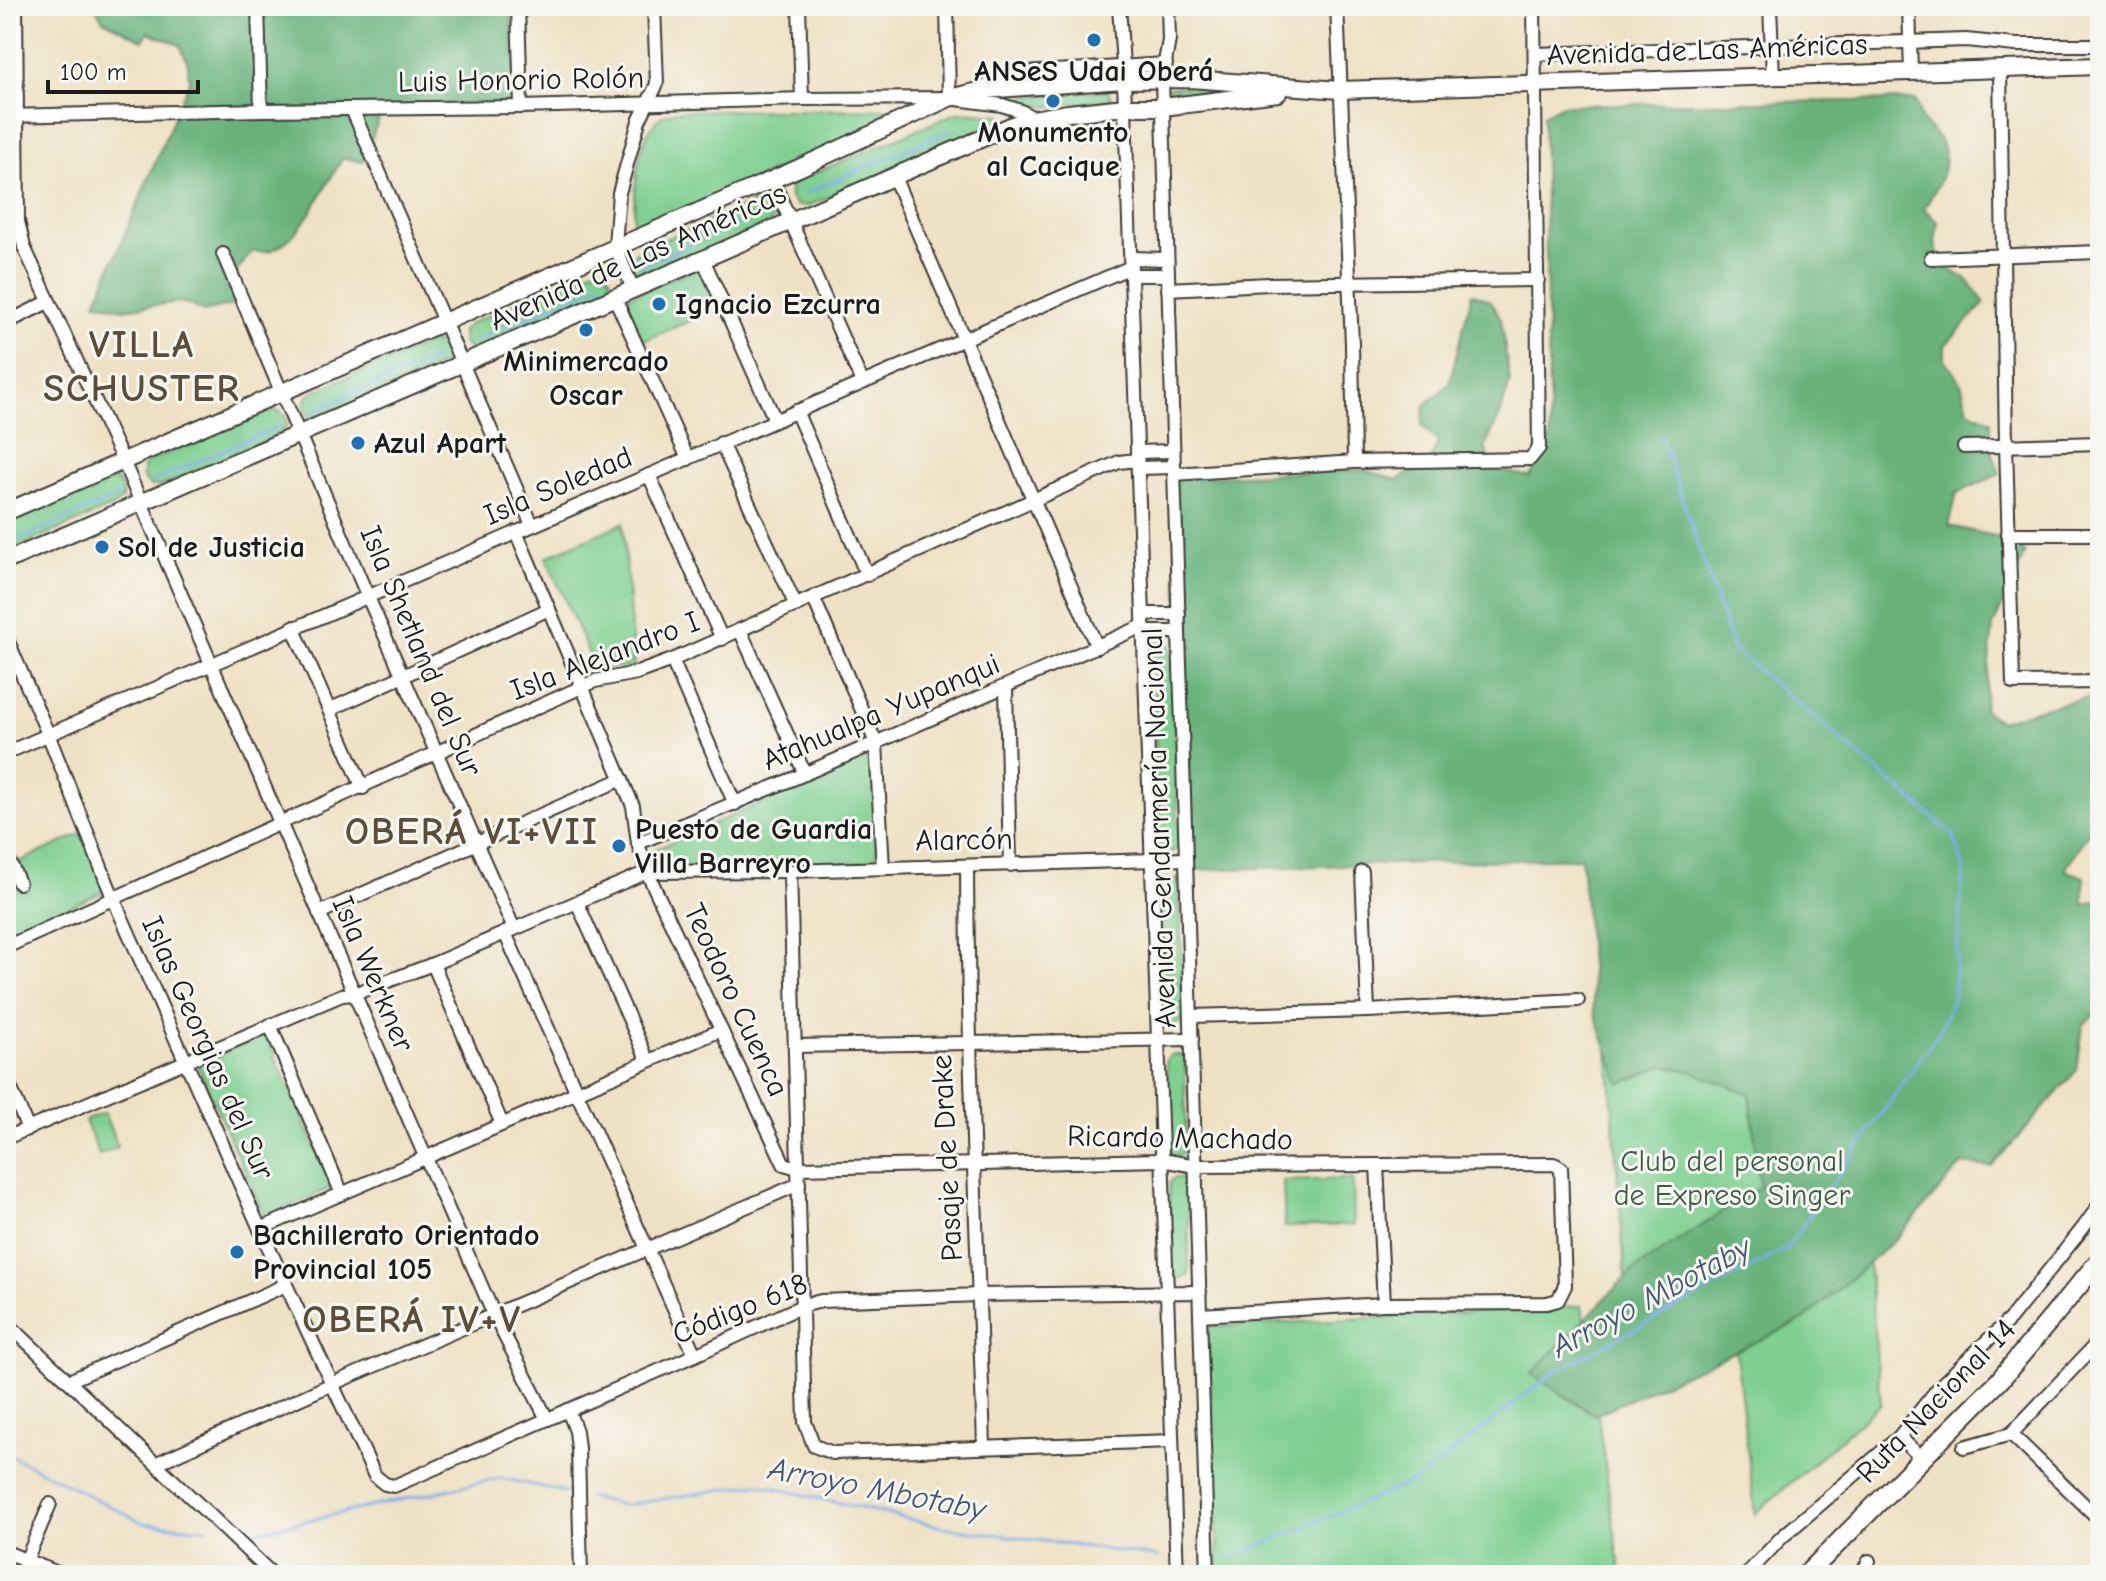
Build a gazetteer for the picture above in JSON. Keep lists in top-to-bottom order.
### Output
{
  "streets": {
    "highway": ["Ruta Nacional 14"],
    "main road": ["Avenida de Las Américas"],
    "street": [
      "Luis Honorio Rolón",
      "Isla Soledad",
      "Isla Shetland del Sur",
      "Isla Alejandro I",
      "Atahualpa Yupanqui",
      "Avenida Gendarmería Nacional",
      "Alarcón",
      "Isla Werkner",
      "Teodoro Cuenca",
      "Islas Georgias del Sur",
      "Ricardo Machado",
      "Pasaje de Drake",
      "Código 618"
    ]
  },
  "crossings": [
    ["Avenida de Las Américas", "Luis Honorio Rolón"],
    ["Avenida de Las Américas", "Isla Shetland del Sur"],
    ["Avenida de Las Américas", "Avenida Gendarmería Nacional"],
    ["Avenida de Las Américas", "Isla Werkner"],
    ["Luis Honorio Rolón", "Isla Werkner"],
    ["Isla Soledad", "Isla Shetland del Sur"],
    ["Isla Soledad", "Avenida Gendarmería Nacional"],
    ["Isla Soledad", "Isla Werkner"],
    ["Isla Soledad", "Teodoro Cuenca"],
    ["Isla Soledad", "Islas Georgias del Sur"],
    ["Isla Shetland del Sur", "Isla Alejandro I"],
    ["Isla Shetland del Sur", "Código 618"],
    ["Isla Alejandro I", "Avenida Gendarmería Nacional"],
    ["Isla Alejandro I", "Isla Werkner"],
    ["Isla Alejandro I", "Teodoro Cuenca"],
    ["Isla Alejandro I", "Islas Georgias del Sur"],
    ["Atahualpa Yupanqui", "Avenida Gendarmería Nacional"],
    ["Atahualpa Yupanqui", "Teodoro Cuenca"],
    ["Avenida Gendarmería Nacional", "Alarcón"],
    ["Avenida Gendarmería Nacional", "Ricardo Machado"],
    ["Avenida Gendarmería Nacional", "Código 618"],
    ["Alarcón", "Teodoro Cuenca"],
    ["Alarcón", "Pasaje de Drake"],
    ["Isla Werkner", "Código 618"],
    ["Teodoro Cuenca", "Ricardo Machado"],
    ["Islas Georgias del Sur", "Código 618"],
    ["Ricardo Machado", "Pasaje de Drake"],
    ["Pasaje de Drake", "Código 618"]
  ],
  "districts": ["VILLA SCHUSTER", "OBERÁ VI+VII", "OBERÁ IV+V"],
  "water": ["Arroyo Mbotaby"],
  "parks": ["Club del personal de Expreso Singer"],
  "places": [
    "ANSeS Udai Oberá",
    "Monumento al Cacique",
    "Ignacio Ezcurra",
    "Minimercado Oscar",
    "Azul Apart",
    "Sol de Justicia",
    "Puesto de Guardia Villa Barreyro",
    "Bachillerato Orientado Provincial 105"
  ],
  "scale_bar": "100 m"
}
